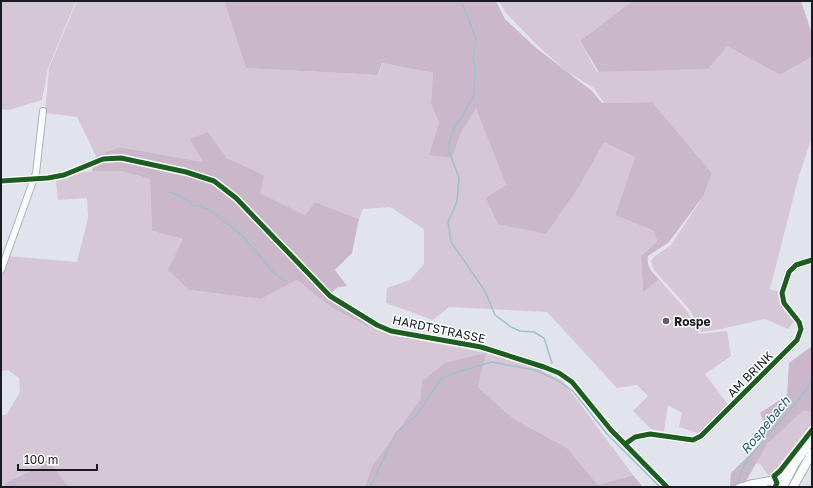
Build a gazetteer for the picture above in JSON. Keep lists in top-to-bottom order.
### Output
{
  "streets": {
    "street": ["HARDTSTRASSE", "AM BRINK"]
  },
  "crossings": [
    ["HARDTSTRASSE", "AM BRINK"]
  ],
  "water": ["Rospebach"],
  "places": ["Rospe"],
  "scale_bar": "100 m"
}
